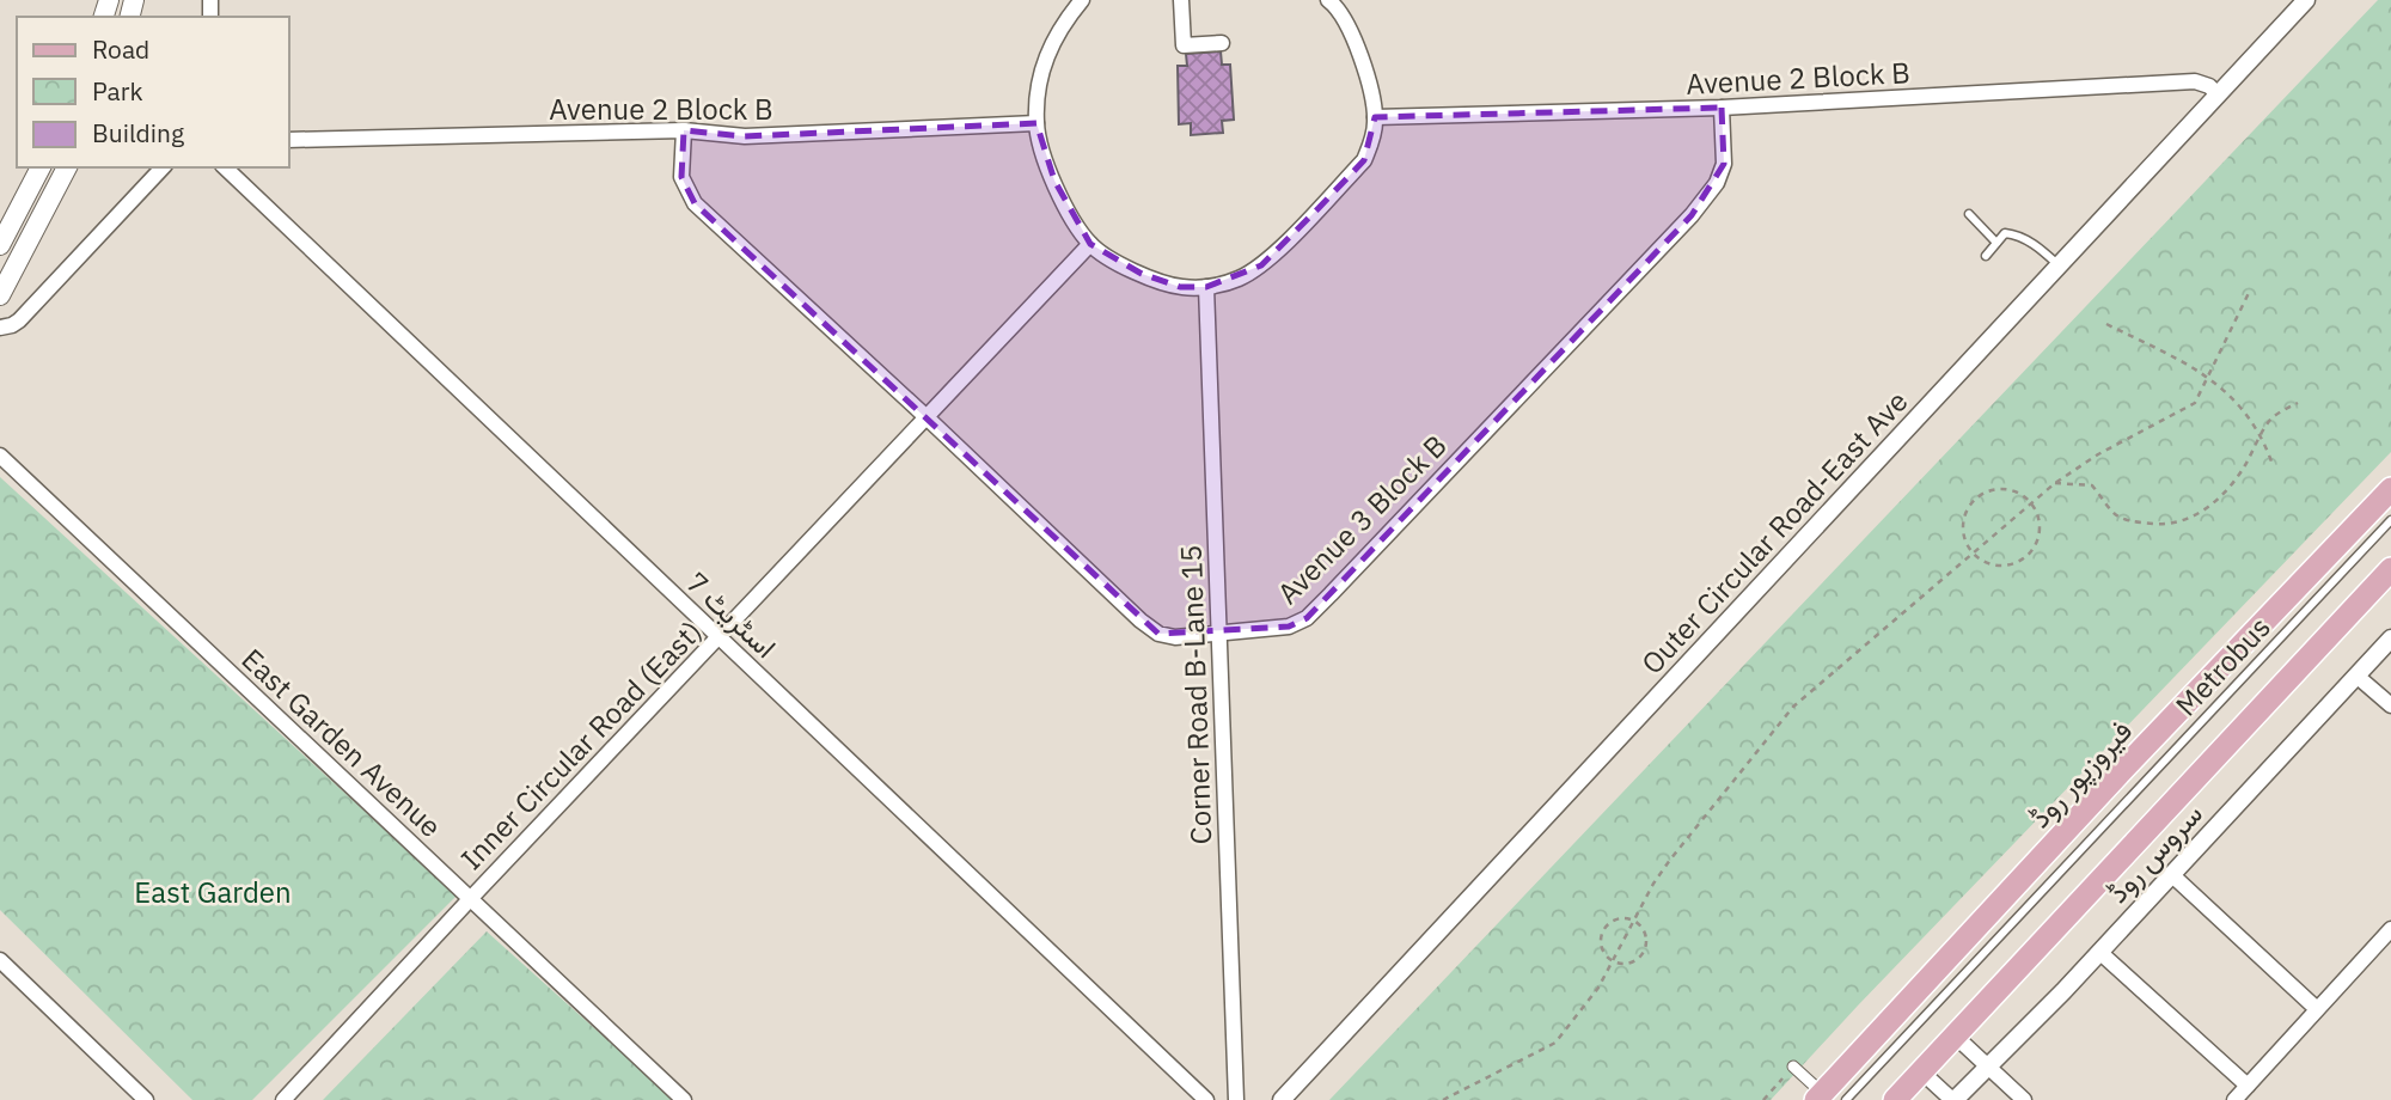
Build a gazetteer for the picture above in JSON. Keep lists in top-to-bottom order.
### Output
{
  "streets": {
    "main road": ["فیروزپور روڈ"],
    "street": [
      "Avenue 2 Block B",
      "Avenue 3 Block B",
      "Outer Circular Road-East Ave",
      "اسٹریٹ 7",
      "Corner Road B-Lane 15",
      "East Garden Avenue",
      "Inner Circular Road (East)",
      "سروس روڈ"
    ],
    "lane": ["Metrobus"]
  },
  "crossings": [
    ["Avenue 2 Block B", "Avenue 3 Block B"],
    ["Avenue 2 Block B", "Outer Circular Road-East Ave"],
    ["Avenue 3 Block B", "Corner Road B-Lane 15"],
    ["Avenue 3 Block B", "Inner Circular Road (East)"],
    ["اسٹریٹ 7", "Inner Circular Road (East)"],
    ["East Garden Avenue", "Inner Circular Road (East)"]
  ],
  "parks": ["East Garden"],
  "legend": ["Road", "Park", "Building"]
}
